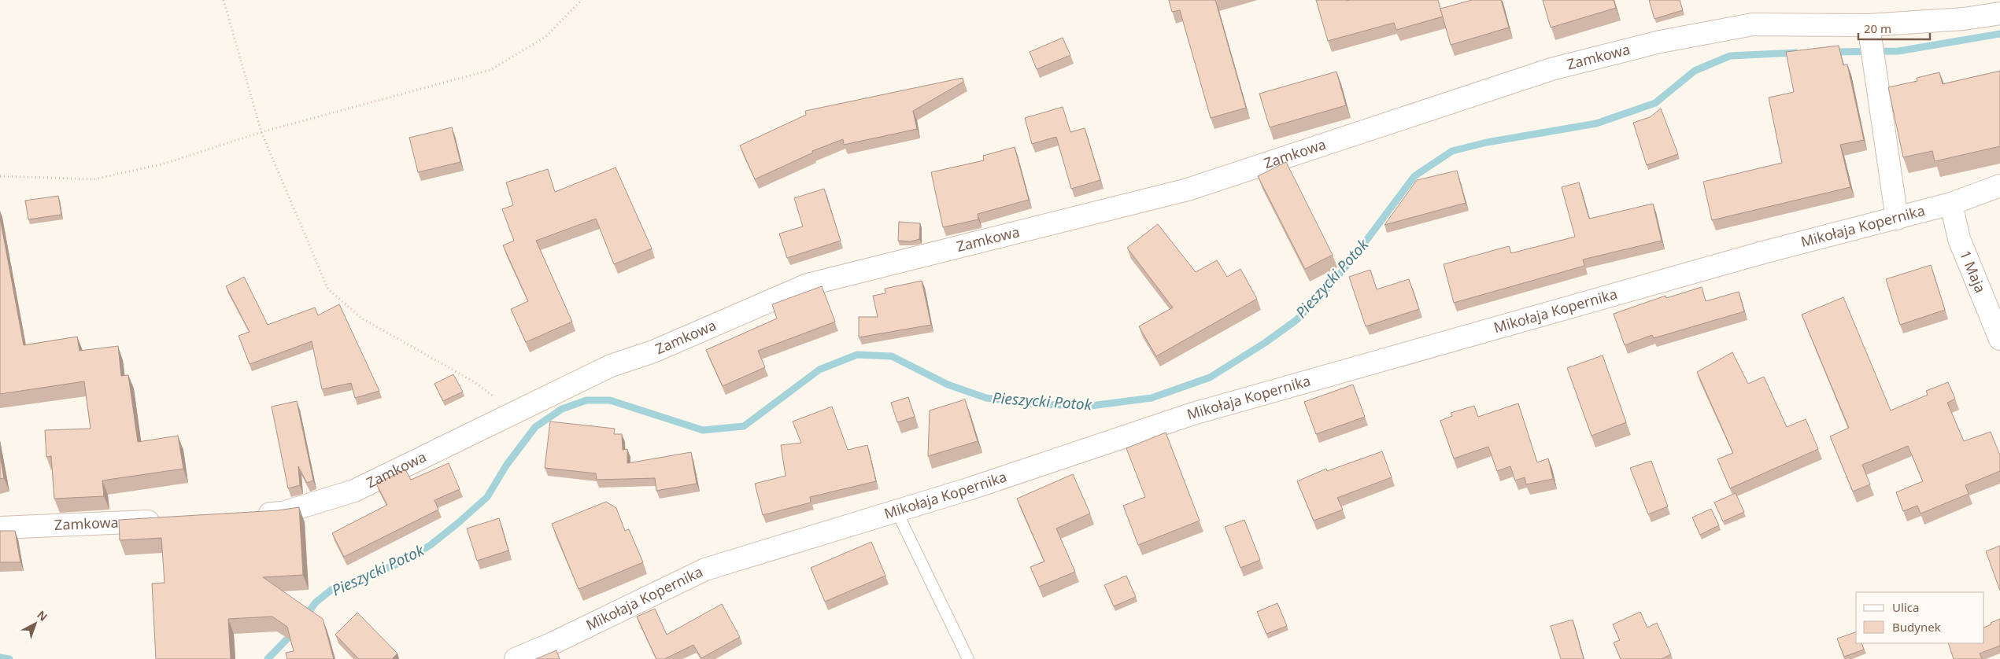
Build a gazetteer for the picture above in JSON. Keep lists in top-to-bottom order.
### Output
{
  "streets": {
    "street": ["Zamkowa", "Mikołaja Kopernika", "1 Maja"]
  },
  "crossings": [
    ["Mikołaja Kopernika", "1 Maja"]
  ],
  "water": ["Pieszycki Potok"],
  "legend": ["Ulica", "Budynek"],
  "scale_bar": "20 m",
  "north": "top right"
}
